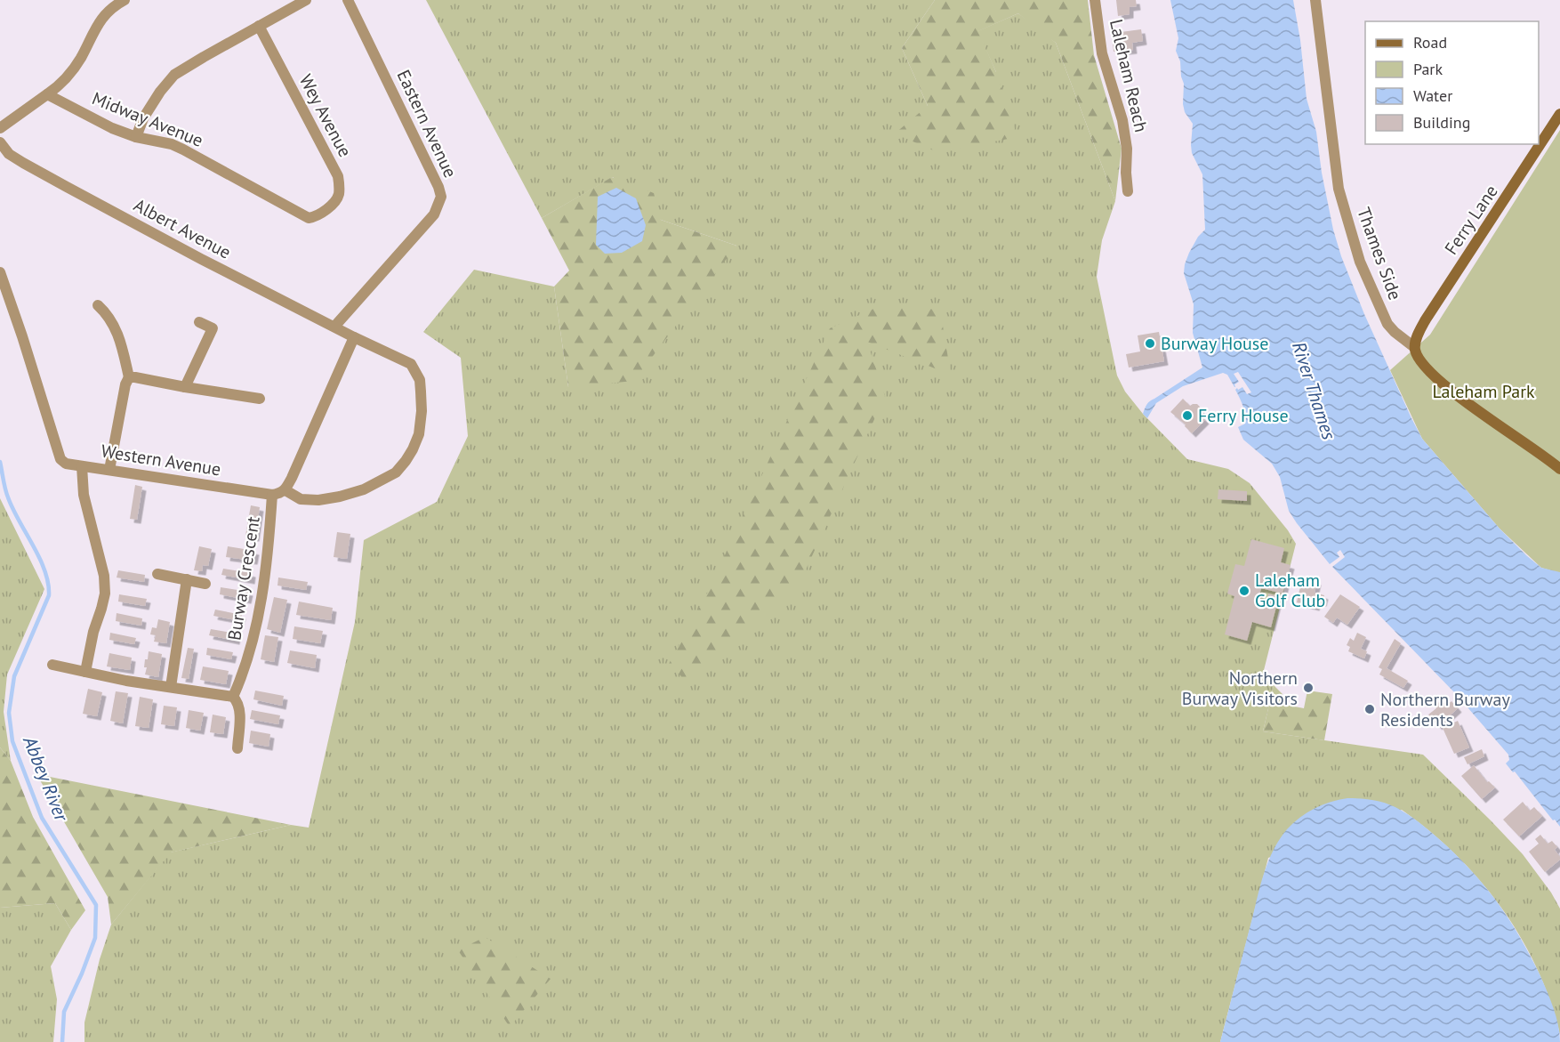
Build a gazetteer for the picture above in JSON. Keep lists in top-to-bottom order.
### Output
{
  "streets": {
    "street": [
      "Laleham Reach",
      "Wey Avenue",
      "Midway Avenue",
      "Eastern Avenue",
      "Ferry Lane",
      "Albert Avenue",
      "Thames Side",
      "Western Avenue",
      "Burway Crescent"
    ]
  },
  "crossings": [
    ["Wey Avenue", "Midway Avenue"],
    ["Eastern Avenue", "Albert Avenue"],
    ["Ferry Lane", "Thames Side"],
    ["Albert Avenue", "Western Avenue"],
    ["Western Avenue", "Burway Crescent"]
  ],
  "water": ["River Thames", "Abbey River"],
  "parks": ["Laleham Park"],
  "places": [
    "Burway House",
    "Ferry House",
    "Laleham Golf Club",
    "Northern Burway Visitors",
    "Northern Burway Residents"
  ],
  "legend": [
    "Road",
    "Park",
    "Water",
    "Building"
  ]
}
